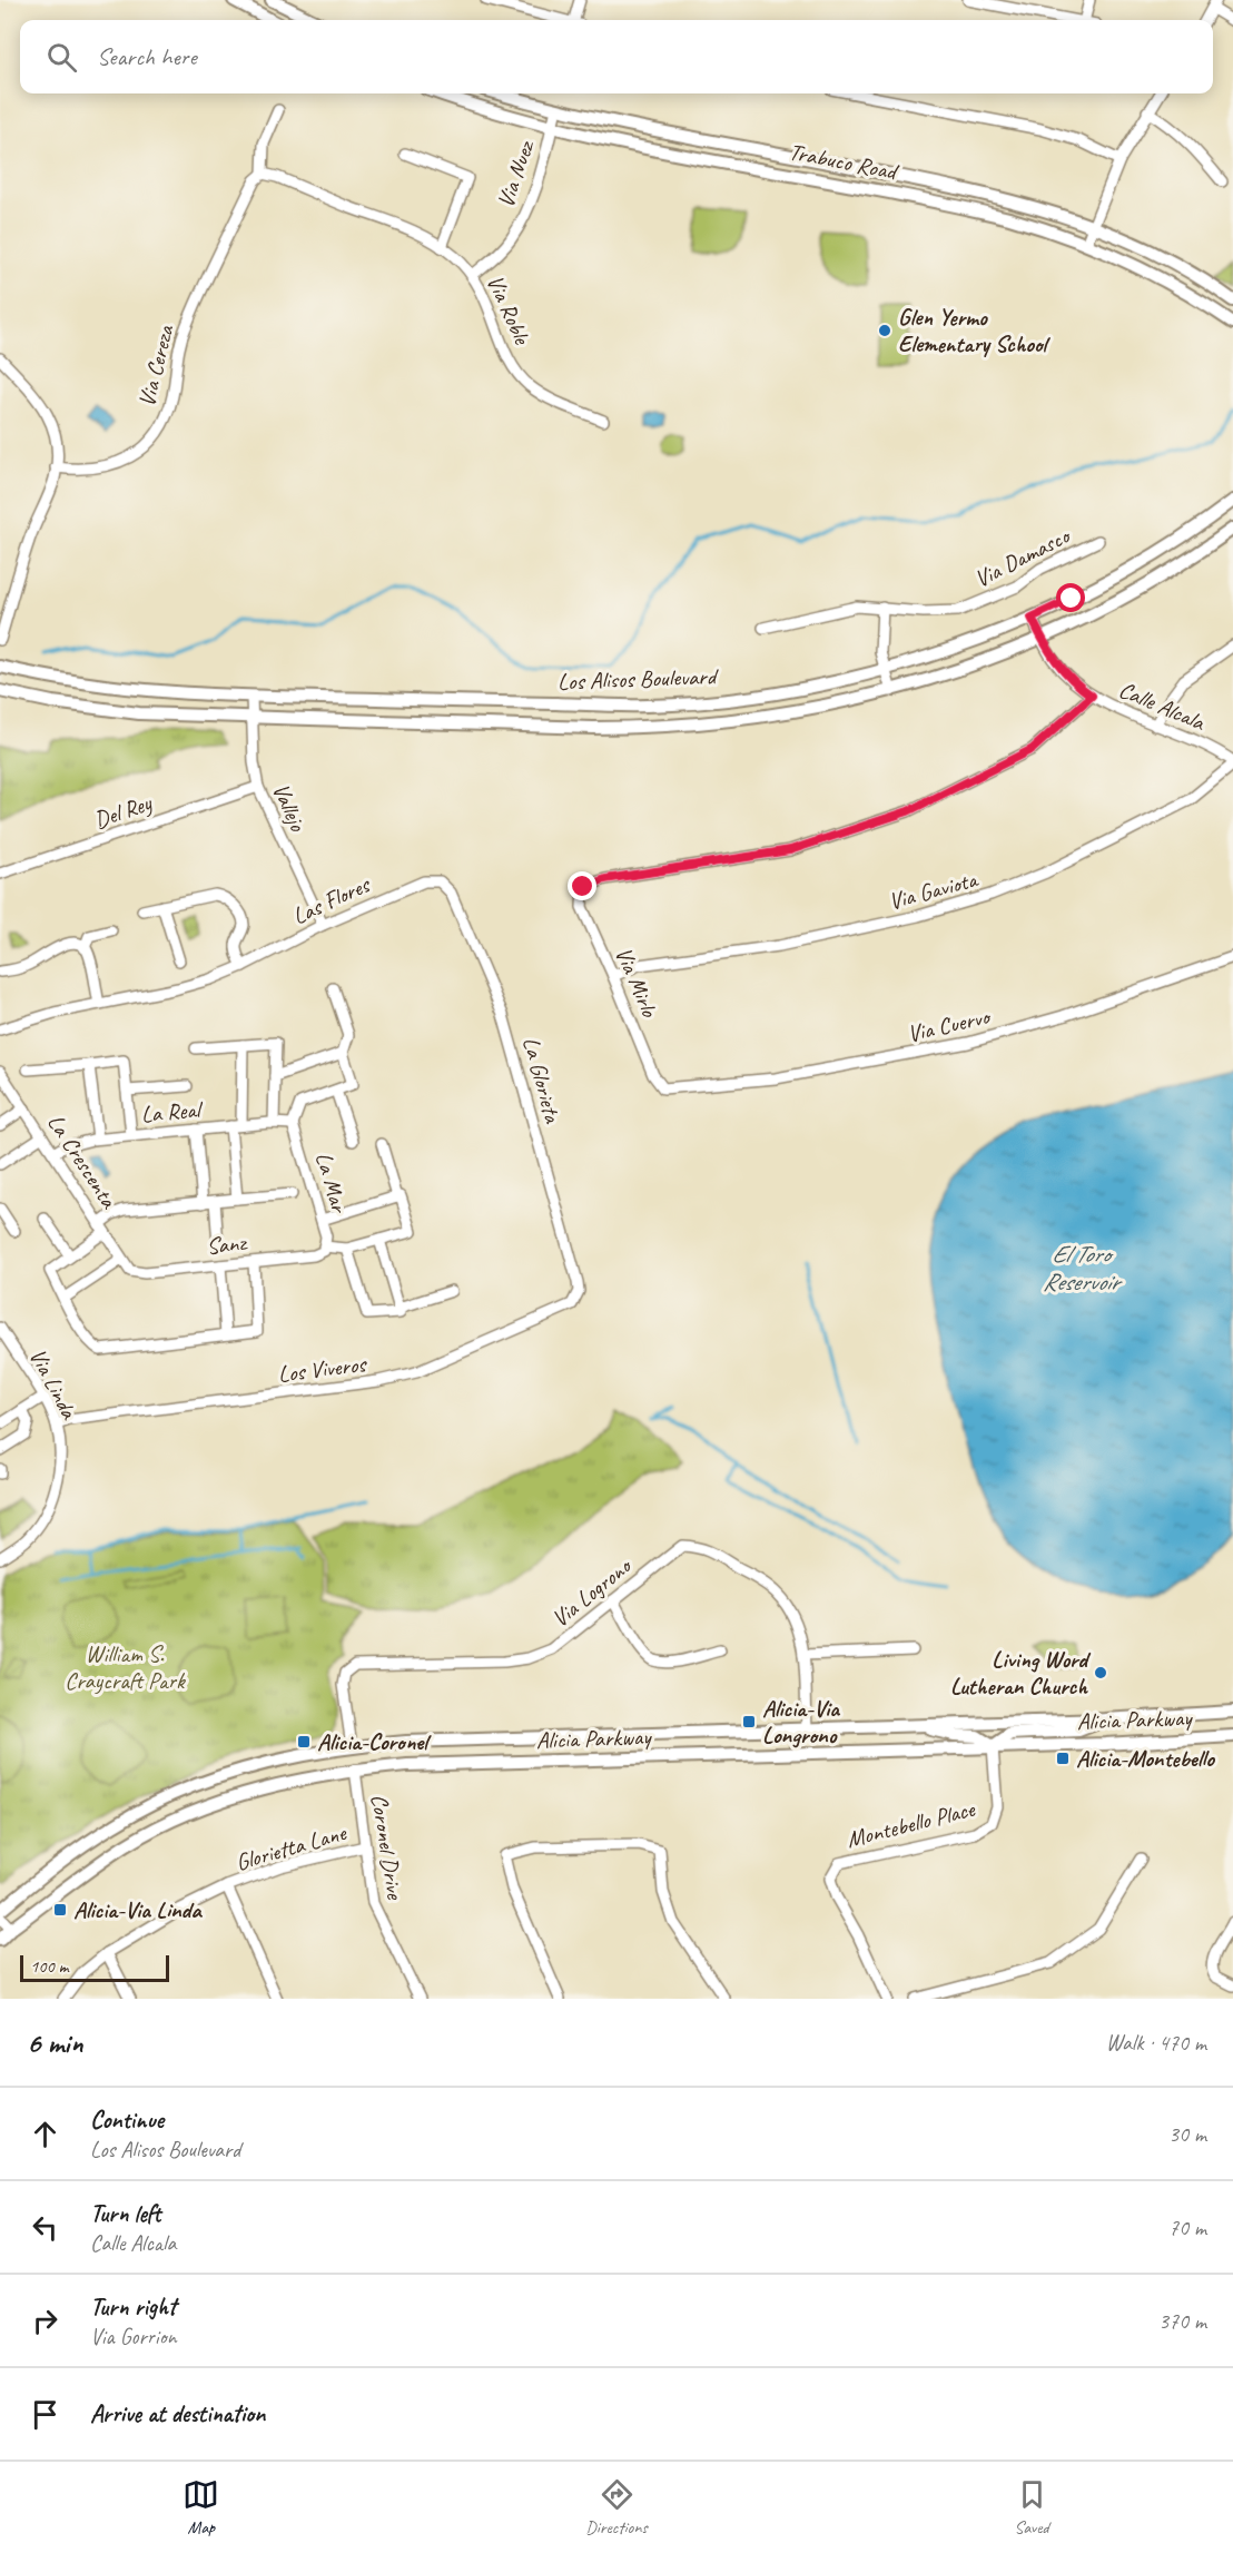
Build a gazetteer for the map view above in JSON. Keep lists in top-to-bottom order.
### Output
{
  "streets": {
    "main road": ["Trabuco Road", "Los Alisos Boulevard", "Alicia Parkway"],
    "street": [
      "Via Nuez",
      "Via Roble",
      "Via Cereza",
      "Via Damasco",
      "Calle Alcala",
      "Vallejo",
      "Del Rey",
      "Via Gaviota",
      "Las Flores",
      "Via Mirlo",
      "Via Cuervo",
      "La Glorieta",
      "La Real",
      "La Crescenta",
      "La Mar",
      "Sanz",
      "Los Viveros",
      "Via Linda",
      "Via Logrono",
      "Montebello Place",
      "Coronel Drive",
      "Glorietta Lane"
    ]
  },
  "crossings": [
    ["Trabuco Road", "Via Nuez"],
    ["Via Nuez", "Via Roble"],
    ["Via Roble", "Via Cereza"],
    ["Los Alisos Boulevard", "Calle Alcala"],
    ["Los Alisos Boulevard", "Vallejo"],
    ["Calle Alcala", "Via Gaviota"],
    ["Calle Alcala", "Via Mirlo"],
    ["Vallejo", "Del Rey"],
    ["Vallejo", "Las Flores"],
    ["Via Gaviota", "Via Mirlo"],
    ["Las Flores", "La Glorieta"],
    ["Via Mirlo", "Via Cuervo"],
    ["La Glorieta", "Los Viveros"],
    ["La Real", "La Crescenta"],
    ["La Real", "La Mar"],
    ["La Crescenta", "Sanz"],
    ["La Mar", "Sanz"],
    ["Los Viveros", "Via Linda"],
    ["Via Logrono", "Alicia Parkway"],
    ["Alicia Parkway", "Montebello Place"],
    ["Alicia Parkway", "Coronel Drive"],
    ["Coronel Drive", "Glorietta Lane"]
  ],
  "water": ["El Toro Reservoir"],
  "parks": ["William S. Craycraft Park"],
  "places": {
    "other": ["Glen Yermo Elementary School", "Living Word Lutheran Church"],
    "transit": [
      "Alicia-Via Longrono",
      "Alicia-Coronel",
      "Alicia-Montebello",
      "Alicia-Via Linda"
    ]
  },
  "scale_bar": "100 m",
  "page": {
    "search": "Search here",
    "scale": "100 m",
    "heading": ["6 min", "Walk · 470 m"],
    "list": [
      ["Continue", "Los Alisos Boulevard", "30 m"],
      ["Turn left", "Calle Alcala", "70 m"],
      ["Turn right", "Via Gorrion", "370 m"],
      "Arrive at destination"
    ],
    "nav": ["Map", "Directions", "Saved"]
  }
}
